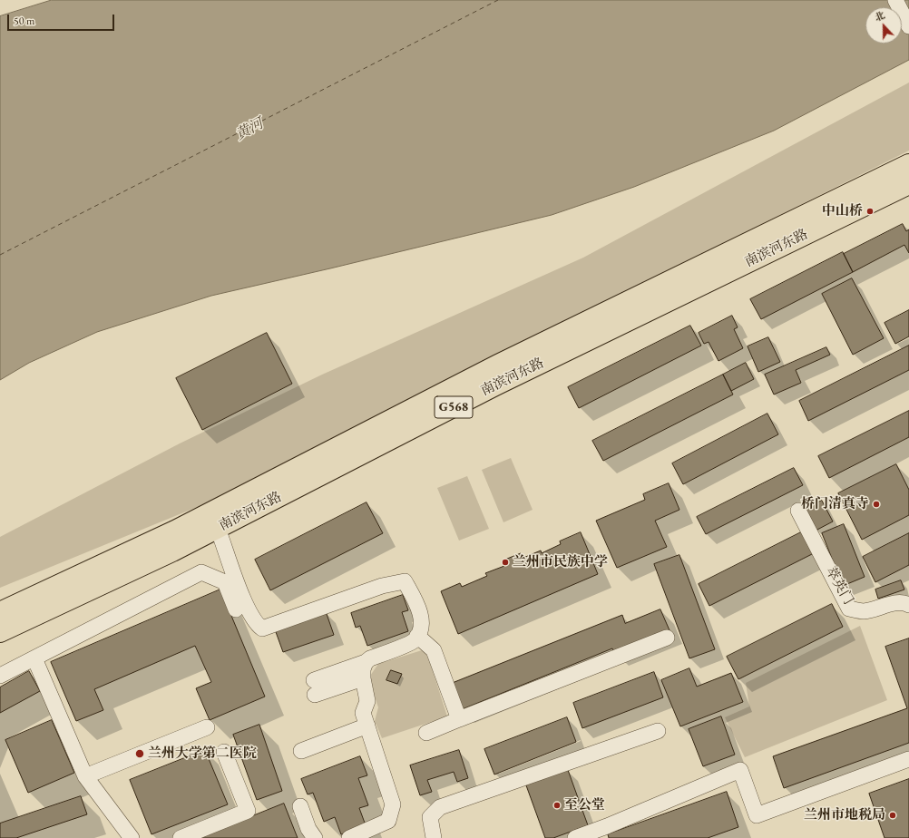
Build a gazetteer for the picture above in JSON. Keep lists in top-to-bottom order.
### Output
{
  "streets": {
    "highway": ["南滨河东路", "G568"],
    "street": ["萃英门"]
  },
  "water": ["黄河"],
  "places": [
    "中山桥",
    "桥门清真寺",
    "兰州市民族中学",
    "兰州大学第二医院",
    "至公堂",
    "兰州市地税局"
  ],
  "scale_bar": "50 m",
  "north": "top"
}
